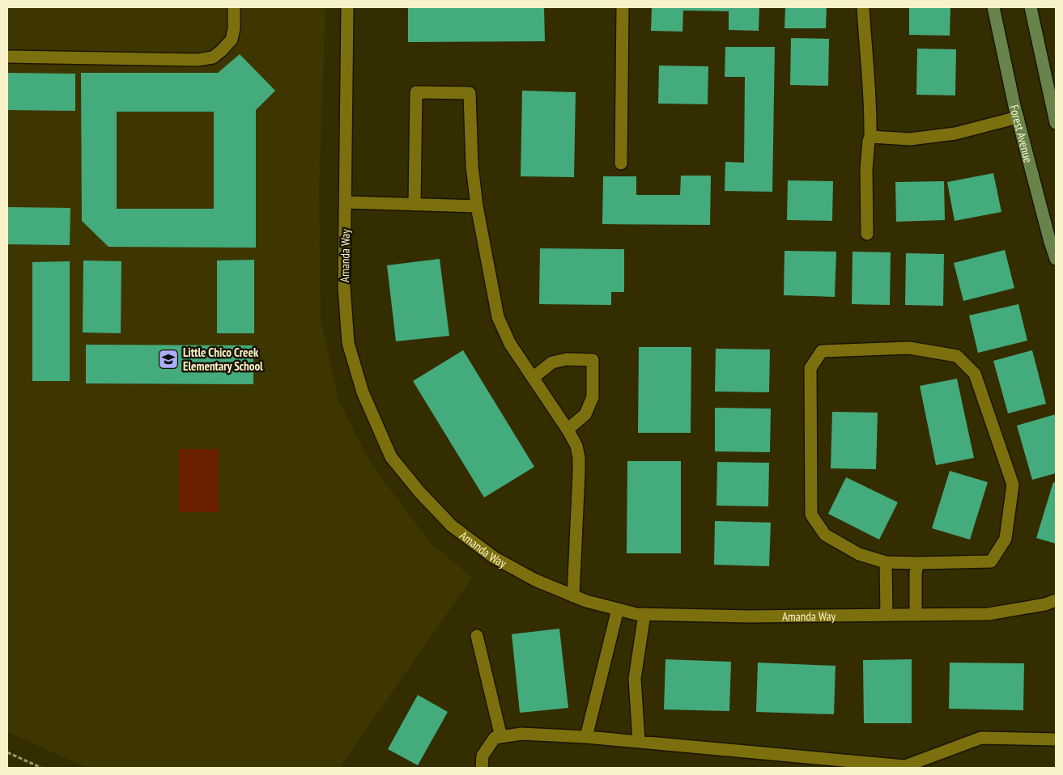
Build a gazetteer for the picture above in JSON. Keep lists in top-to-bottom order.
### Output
{
  "streets": {
    "street": ["Forest Avenue", "Amanda Way"]
  },
  "places": {
    "school or university": ["Little Chico Creek Elementary School"]
  }
}
